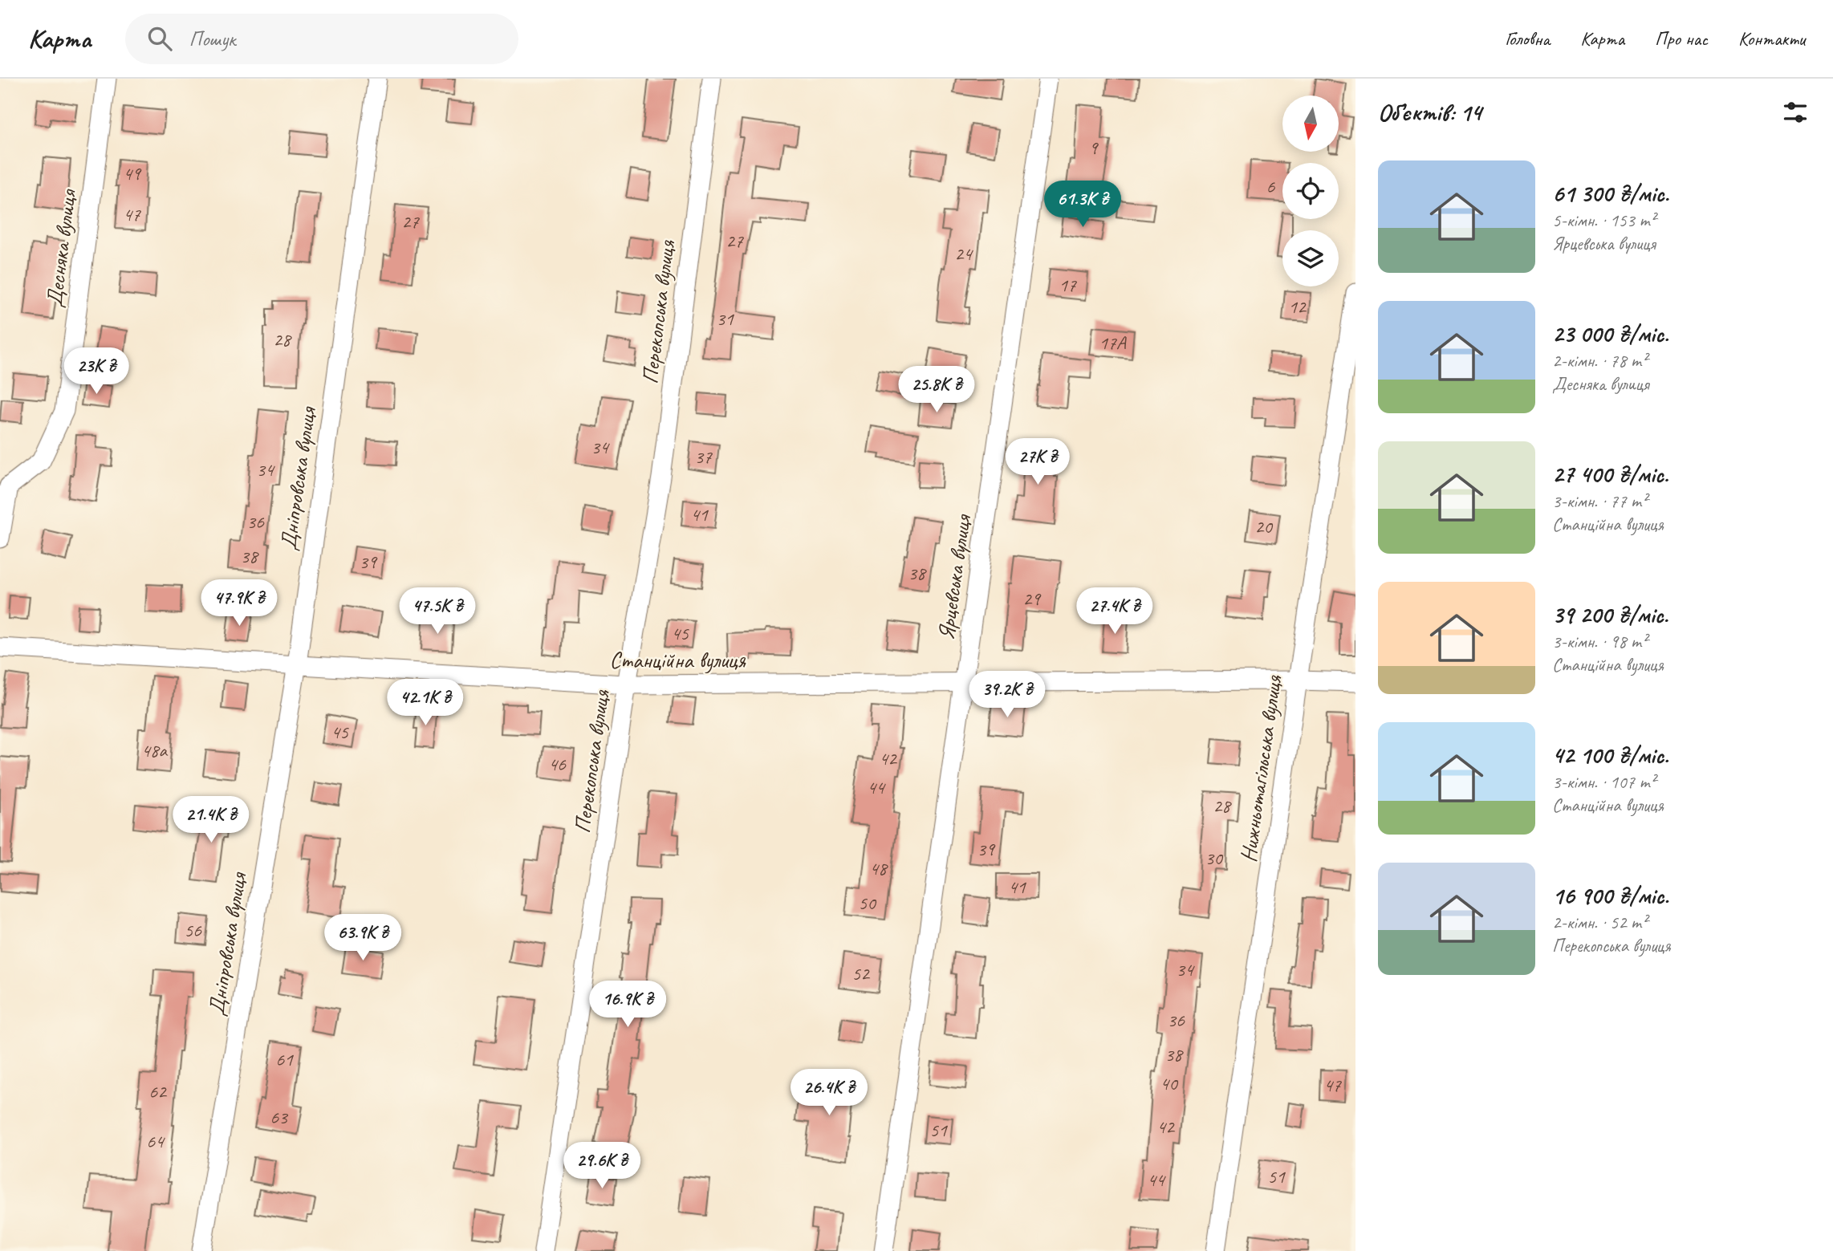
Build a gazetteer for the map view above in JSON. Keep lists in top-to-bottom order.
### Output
{
  "streets": {
    "street": [
      "Десняка вулиця",
      "Перекопська вулиця",
      "Дніпровська вулиця",
      "Ярцевська вулиця",
      "Станційна вулиця",
      "Нижньотагільська вулиця"
    ]
  },
  "crossings": [
    ["Перекопська вулиця", "Станційна вулиця"],
    ["Дніпровська вулиця", "Станційна вулиця"],
    ["Ярцевська вулиця", "Станційна вулиця"],
    ["Станційна вулиця", "Нижньотагільська вулиця"]
  ],
  "house_numbers": [
    "9",
    "49",
    "6",
    "47",
    "27",
    "27",
    "24",
    "17",
    "12",
    "31",
    "28",
    "17А",
    "34",
    "37",
    "34",
    "41",
    "36",
    "20",
    "38",
    "39",
    "38",
    "29",
    "45",
    "45",
    "48а",
    "42",
    "46",
    "44",
    "28",
    "39",
    "30",
    "48",
    "41",
    "50",
    "56",
    "34",
    "52",
    "36",
    "38",
    "61",
    "40",
    "47",
    "62",
    "63",
    "42",
    "51",
    "64",
    "51",
    "44"
  ],
  "north": "bottom",
  "page": {
    "header": "Карта",
    "search": "Пошук",
    "nav": [
      "Головна",
      "Карта",
      "Про нас",
      "Контакти"
    ],
    "heading": "Об’єктів: 14",
    "list": [
      {
        "name": "61 300 ₴/міс.",
        "note": "5-кімн. · 153 m² · Ярцевська вулиця"
      },
      {
        "name": "23 000 ₴/міс.",
        "note": "2-кімн. · 78 m² · Десняка вулиця"
      },
      {
        "name": "27 400 ₴/міс.",
        "note": "3-кімн. · 77 m² · Станційна вулиця"
      },
      {
        "name": "39 200 ₴/міс.",
        "note": "3-кімн. · 98 m² · Станційна вулиця"
      },
      {
        "name": "42 100 ₴/міс.",
        "note": "3-кімн. · 107 m² · Станційна вулиця"
      },
      {
        "name": "16 900 ₴/міс.",
        "note": "2-кімн. · 52 m² · Перекопська вулиця"
      }
    ],
    "price": [
      "61.3K ₴",
      "23K ₴",
      "25.8K ₴",
      "27K ₴",
      "47.9K ₴",
      "47.5K ₴",
      "27.4K ₴",
      "39.2K ₴",
      "42.1K ₴",
      "21.4K ₴",
      "63.9K ₴",
      "16.9K ₴",
      "26.4K ₴",
      "29.6K ₴"
    ]
  }
}
